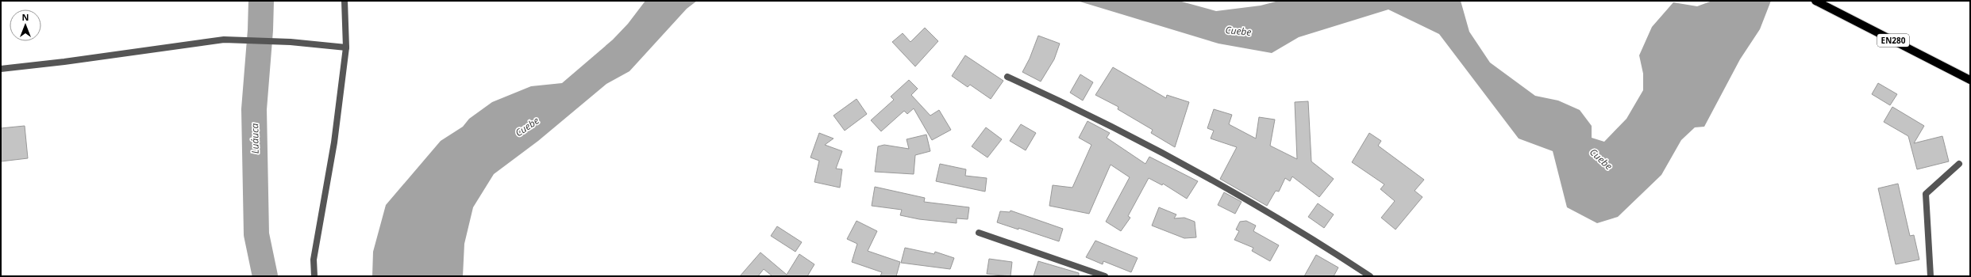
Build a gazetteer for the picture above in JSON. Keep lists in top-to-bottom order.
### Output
{
  "streets": {
    "main road": ["EN280"]
  },
  "water": ["Cuebe", "Luáuca"],
  "north": "top"
}
